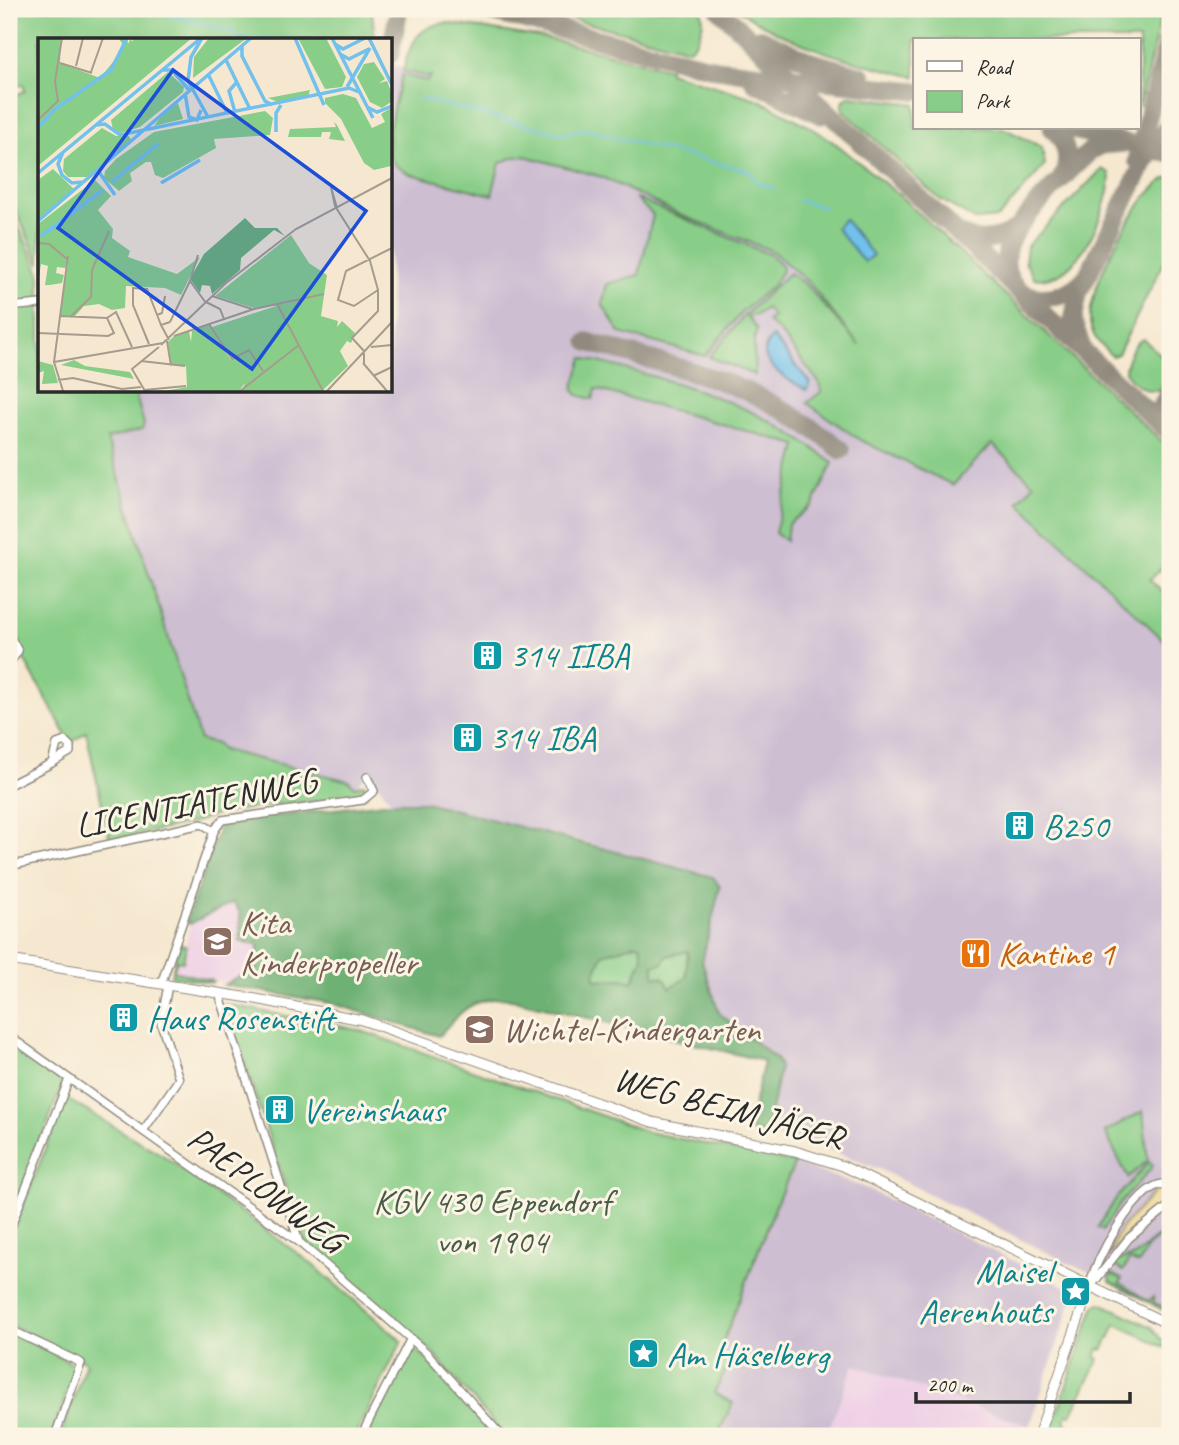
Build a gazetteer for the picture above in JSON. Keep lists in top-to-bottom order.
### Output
{
  "streets": {
    "street": ["LICENTIATENWEG", "WEG BEIM JÄGER", "PAEPLOWWEG"]
  },
  "parks": ["KGV 430 Eppendorf von 1904"],
  "places": {
    "building": [
      "314 IIBA",
      "314 IBA",
      "B250",
      "Haus Rosenstift",
      "Vereinshaus"
    ],
    "school or university": ["Kita Kinderpropeller", "Wichtel-Kindergarten"],
    "restaurant": ["Kantine 1"],
    "place": ["Maisel Aerenhouts", "Am Häselberg"]
  },
  "legend": ["Road", "Park"],
  "scale_bar": "200 m"
}
